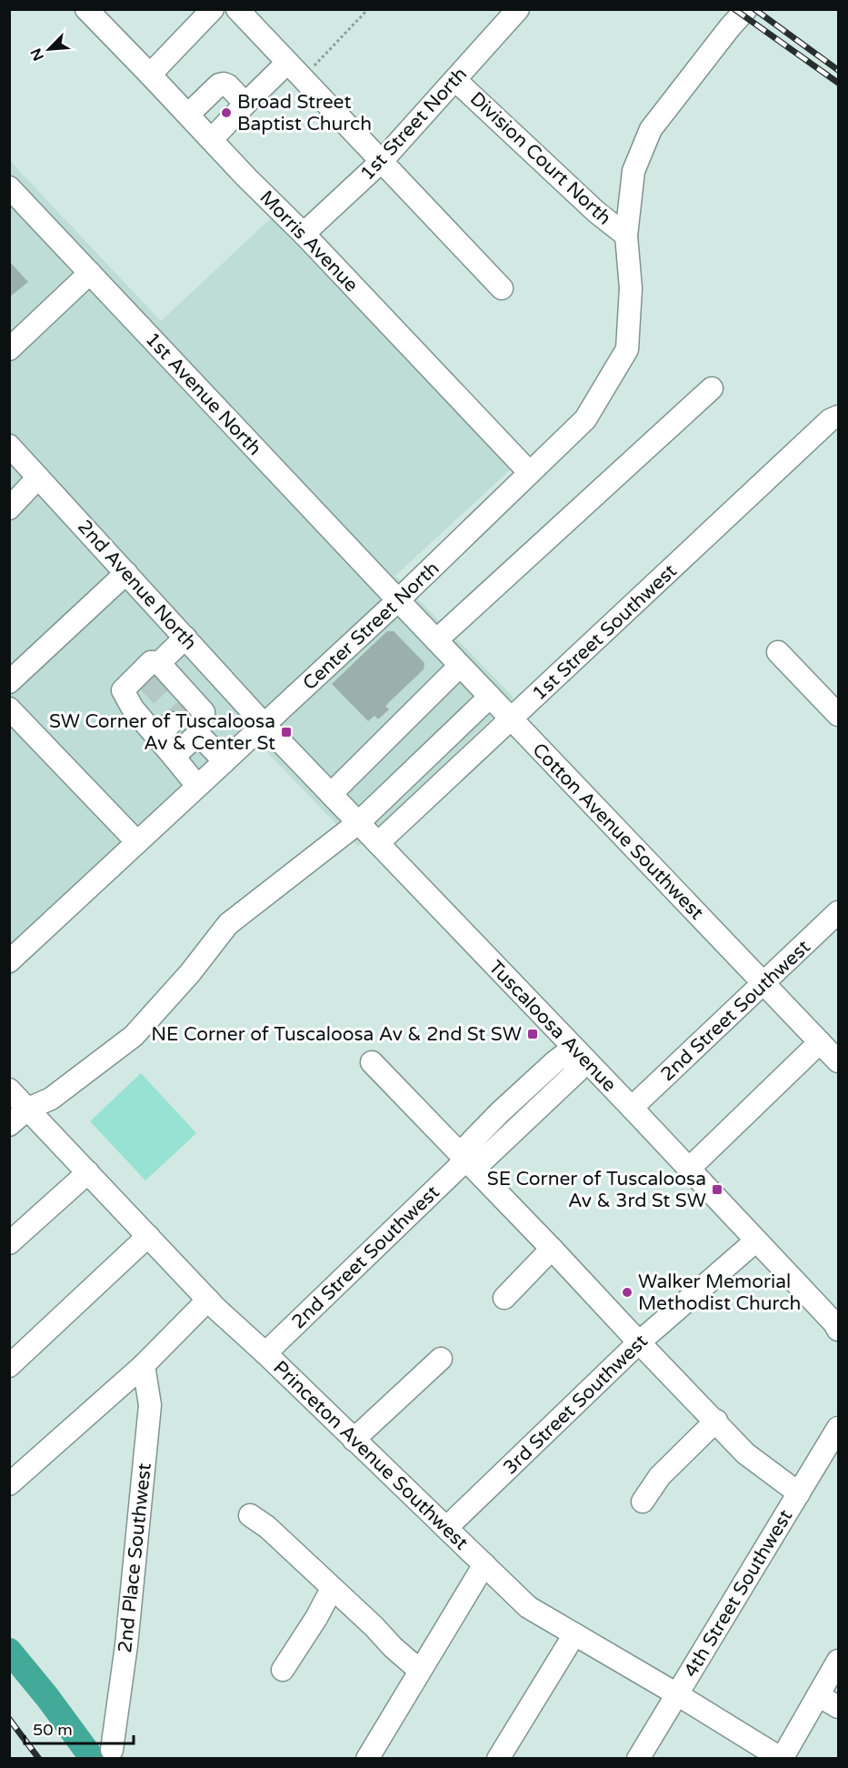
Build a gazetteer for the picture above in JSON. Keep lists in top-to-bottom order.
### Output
{
  "streets": {
    "street": [
      "1st Street North",
      "Division Court North",
      "Morris Avenue",
      "1st Avenue North",
      "2nd Avenue North",
      "Center Street North",
      "1st Street Southwest",
      "Cotton Avenue Southwest",
      "2nd Street Southwest",
      "Tuscaloosa Avenue",
      "3rd Street Southwest",
      "Princeton Avenue Southwest",
      "2nd Place Southwest",
      "4th Street Southwest"
    ]
  },
  "crossings": [
    ["1st Street North", "Division Court North"],
    ["1st Street North", "Morris Avenue"],
    ["Division Court North", "Center Street North"],
    ["Morris Avenue", "Center Street North"],
    ["1st Avenue North", "Center Street North"],
    ["1st Avenue North", "Cotton Avenue Southwest"],
    ["2nd Avenue North", "Center Street North"],
    ["2nd Avenue North", "Tuscaloosa Avenue"],
    ["Center Street North", "Cotton Avenue Southwest"],
    ["Center Street North", "Tuscaloosa Avenue"],
    ["1st Street Southwest", "Cotton Avenue Southwest"],
    ["1st Street Southwest", "Tuscaloosa Avenue"],
    ["Cotton Avenue Southwest", "2nd Street Southwest"],
    ["2nd Street Southwest", "Tuscaloosa Avenue"],
    ["2nd Street Southwest", "Princeton Avenue Southwest"],
    ["Tuscaloosa Avenue", "3rd Street Southwest"],
    ["3rd Street Southwest", "Princeton Avenue Southwest"],
    ["Princeton Avenue Southwest", "4th Street Southwest"]
  ],
  "places": {
    "other": ["Broad Street Baptist Church", "Walker Memorial Methodist Church"],
    "transit": ["SW Corner of Tuscaloosa Av & Center St", "NE Corner of Tuscaloosa Av & 2nd St SW", "SE Corner of Tuscaloosa Av & 3rd St SW"]
  },
  "scale_bar": "50 m",
  "north": "bottom left"
}
